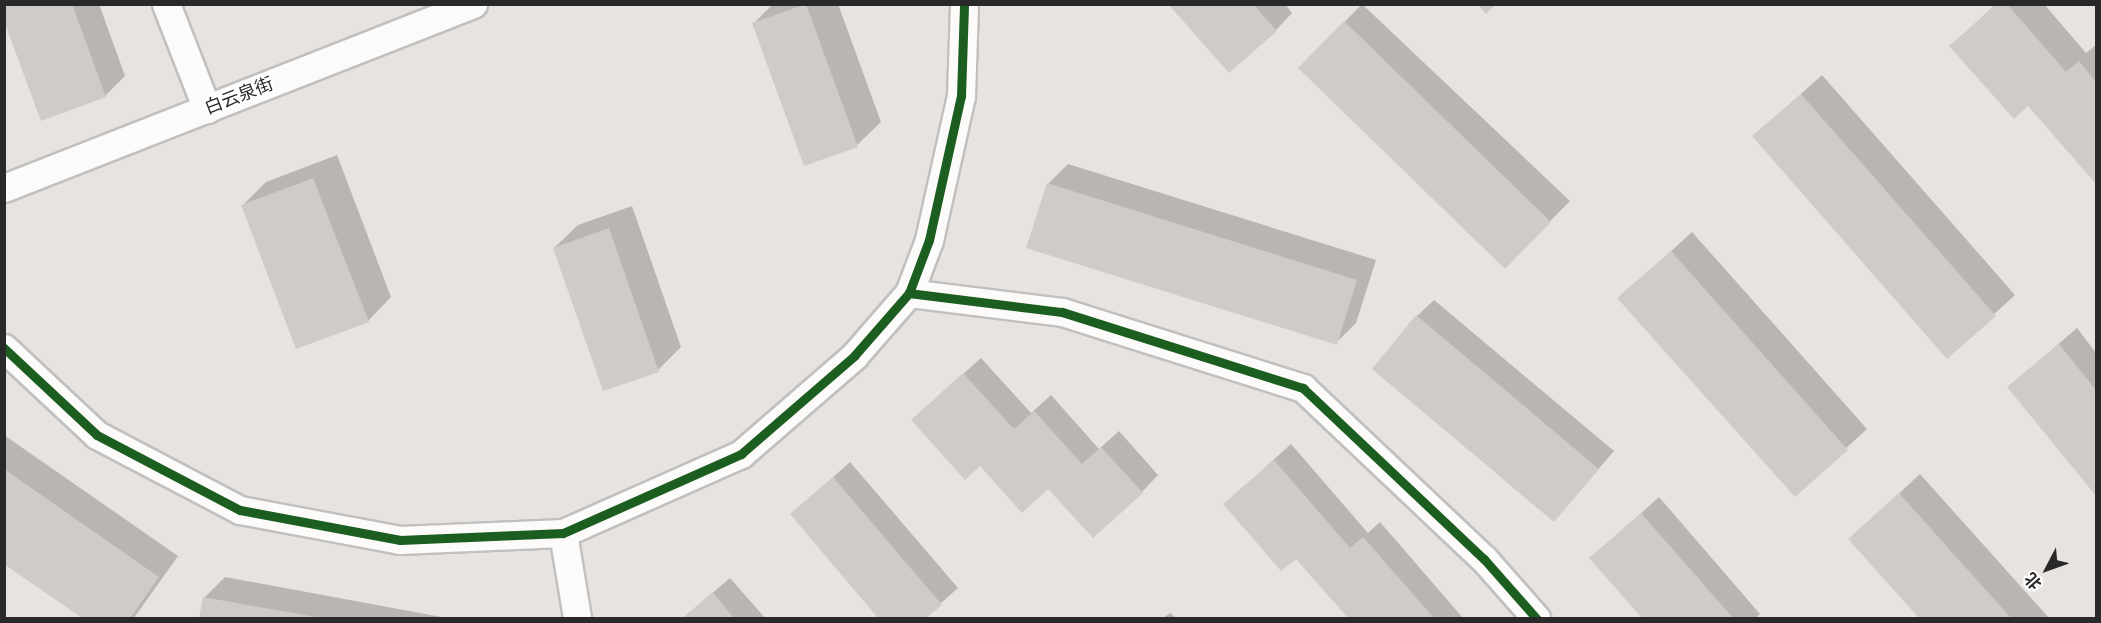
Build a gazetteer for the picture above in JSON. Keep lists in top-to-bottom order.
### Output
{
  "streets": {
    "street": ["白云泉街"]
  },
  "north": "bottom left"
}
